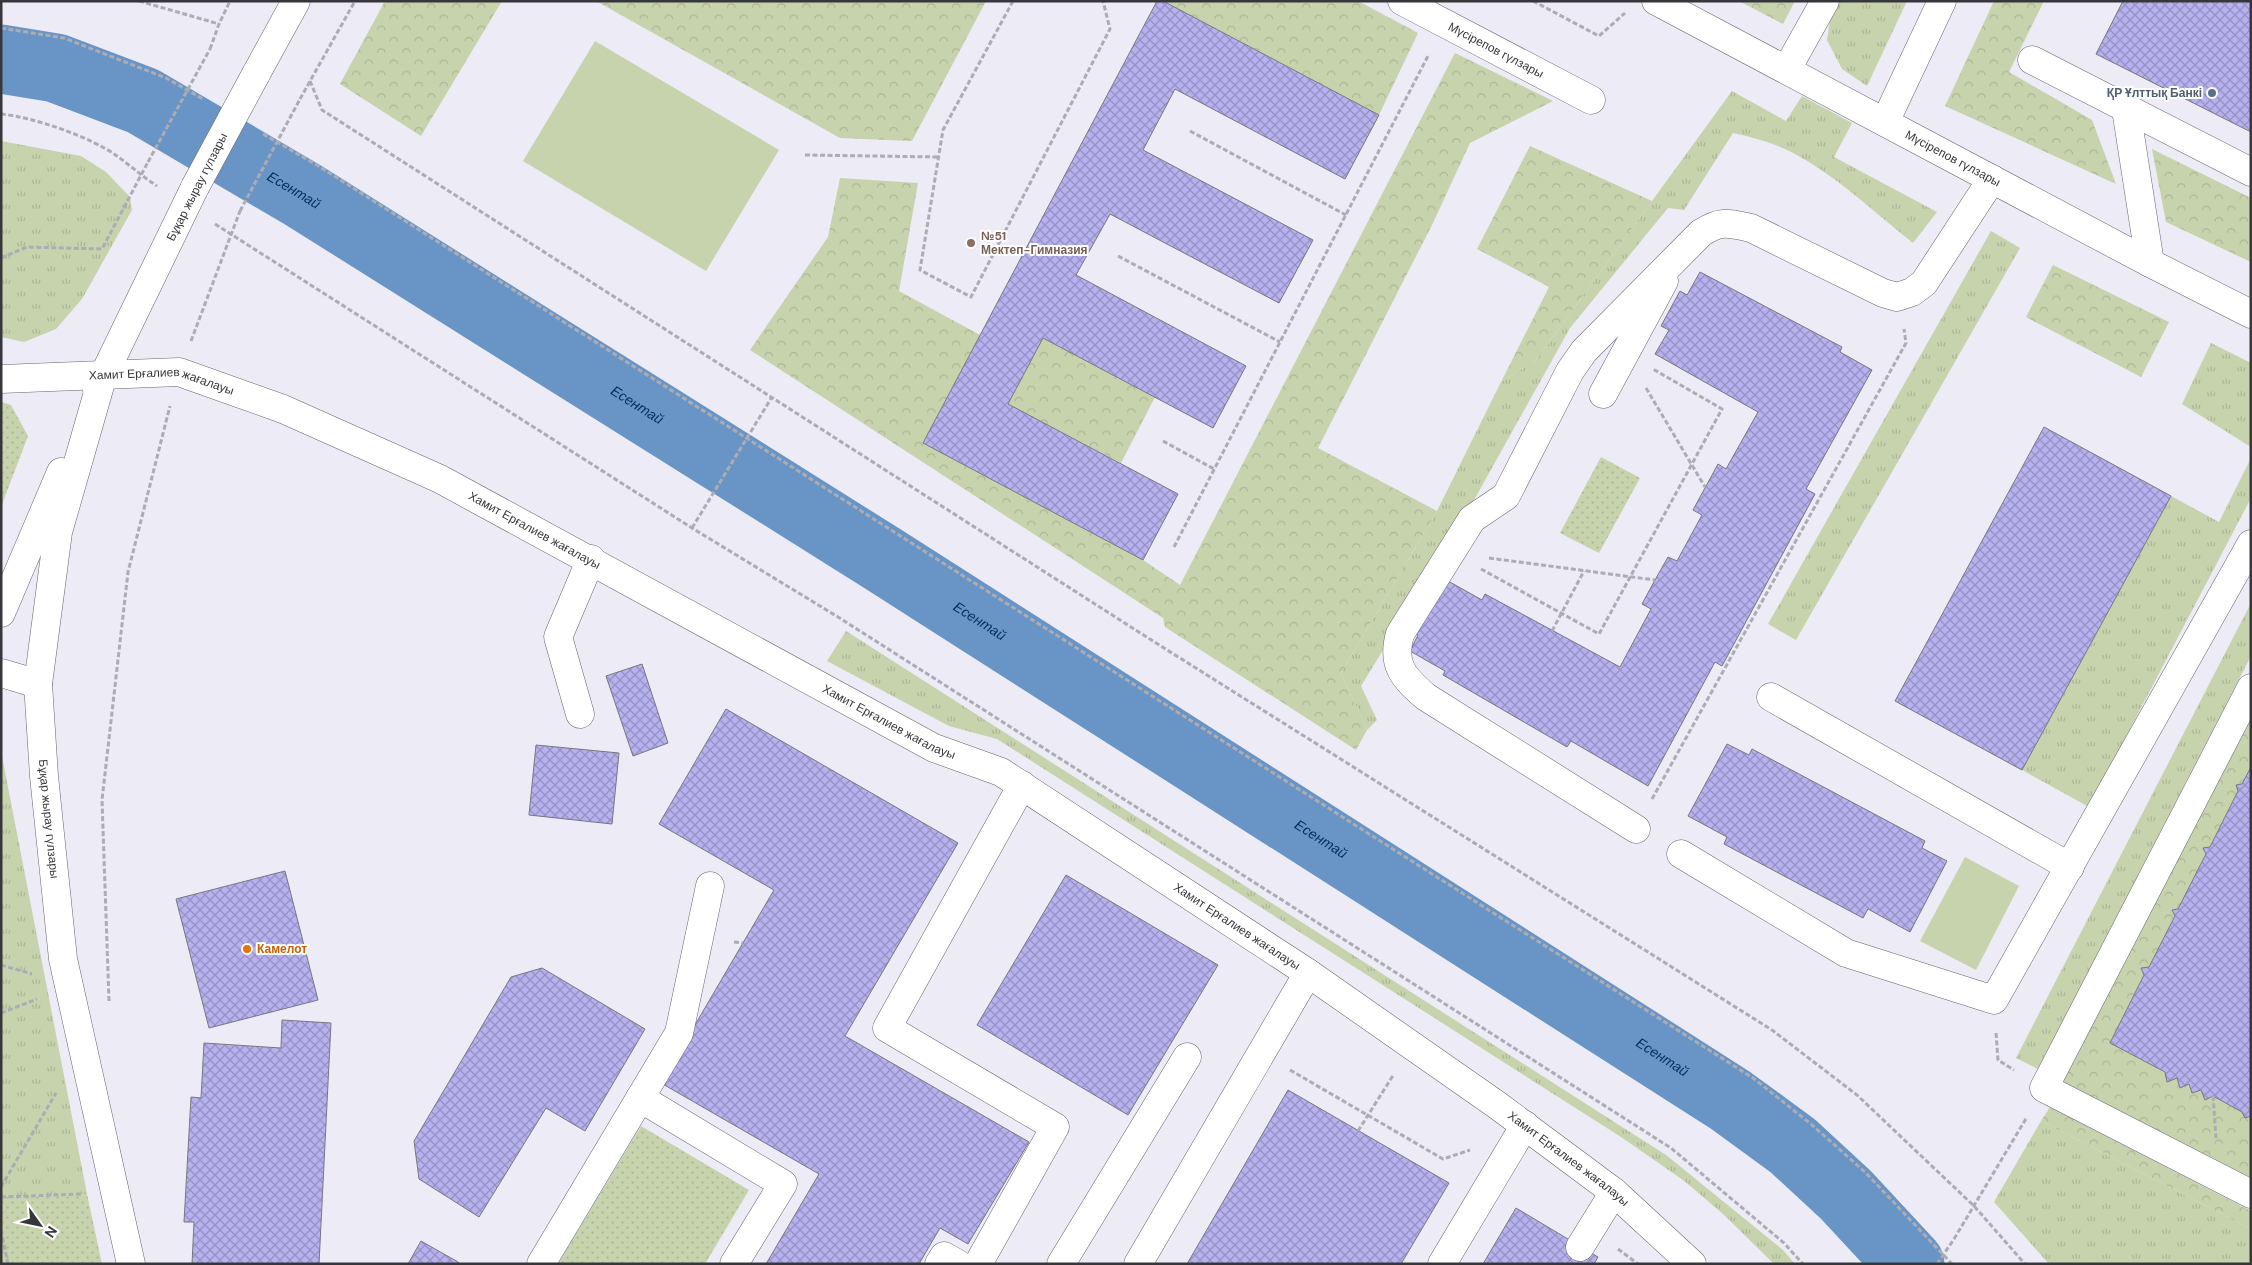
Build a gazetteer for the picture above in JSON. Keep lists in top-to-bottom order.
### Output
{
  "streets": {
    "street": ["Мүсірепов гүлзары", "Бұқар жырау гүлзары", "Хамит Ерғалиев жағалауы"]
  },
  "crossings": [
    ["Бұқар жырау гүлзары", "Хамит Ерғалиев жағалауы"]
  ],
  "water": ["Есентай"],
  "places": ["ҚР Ұлттық Банкі", "№51 Мектеп-Гимназия", "Камелот"],
  "north": "bottom right"
}
